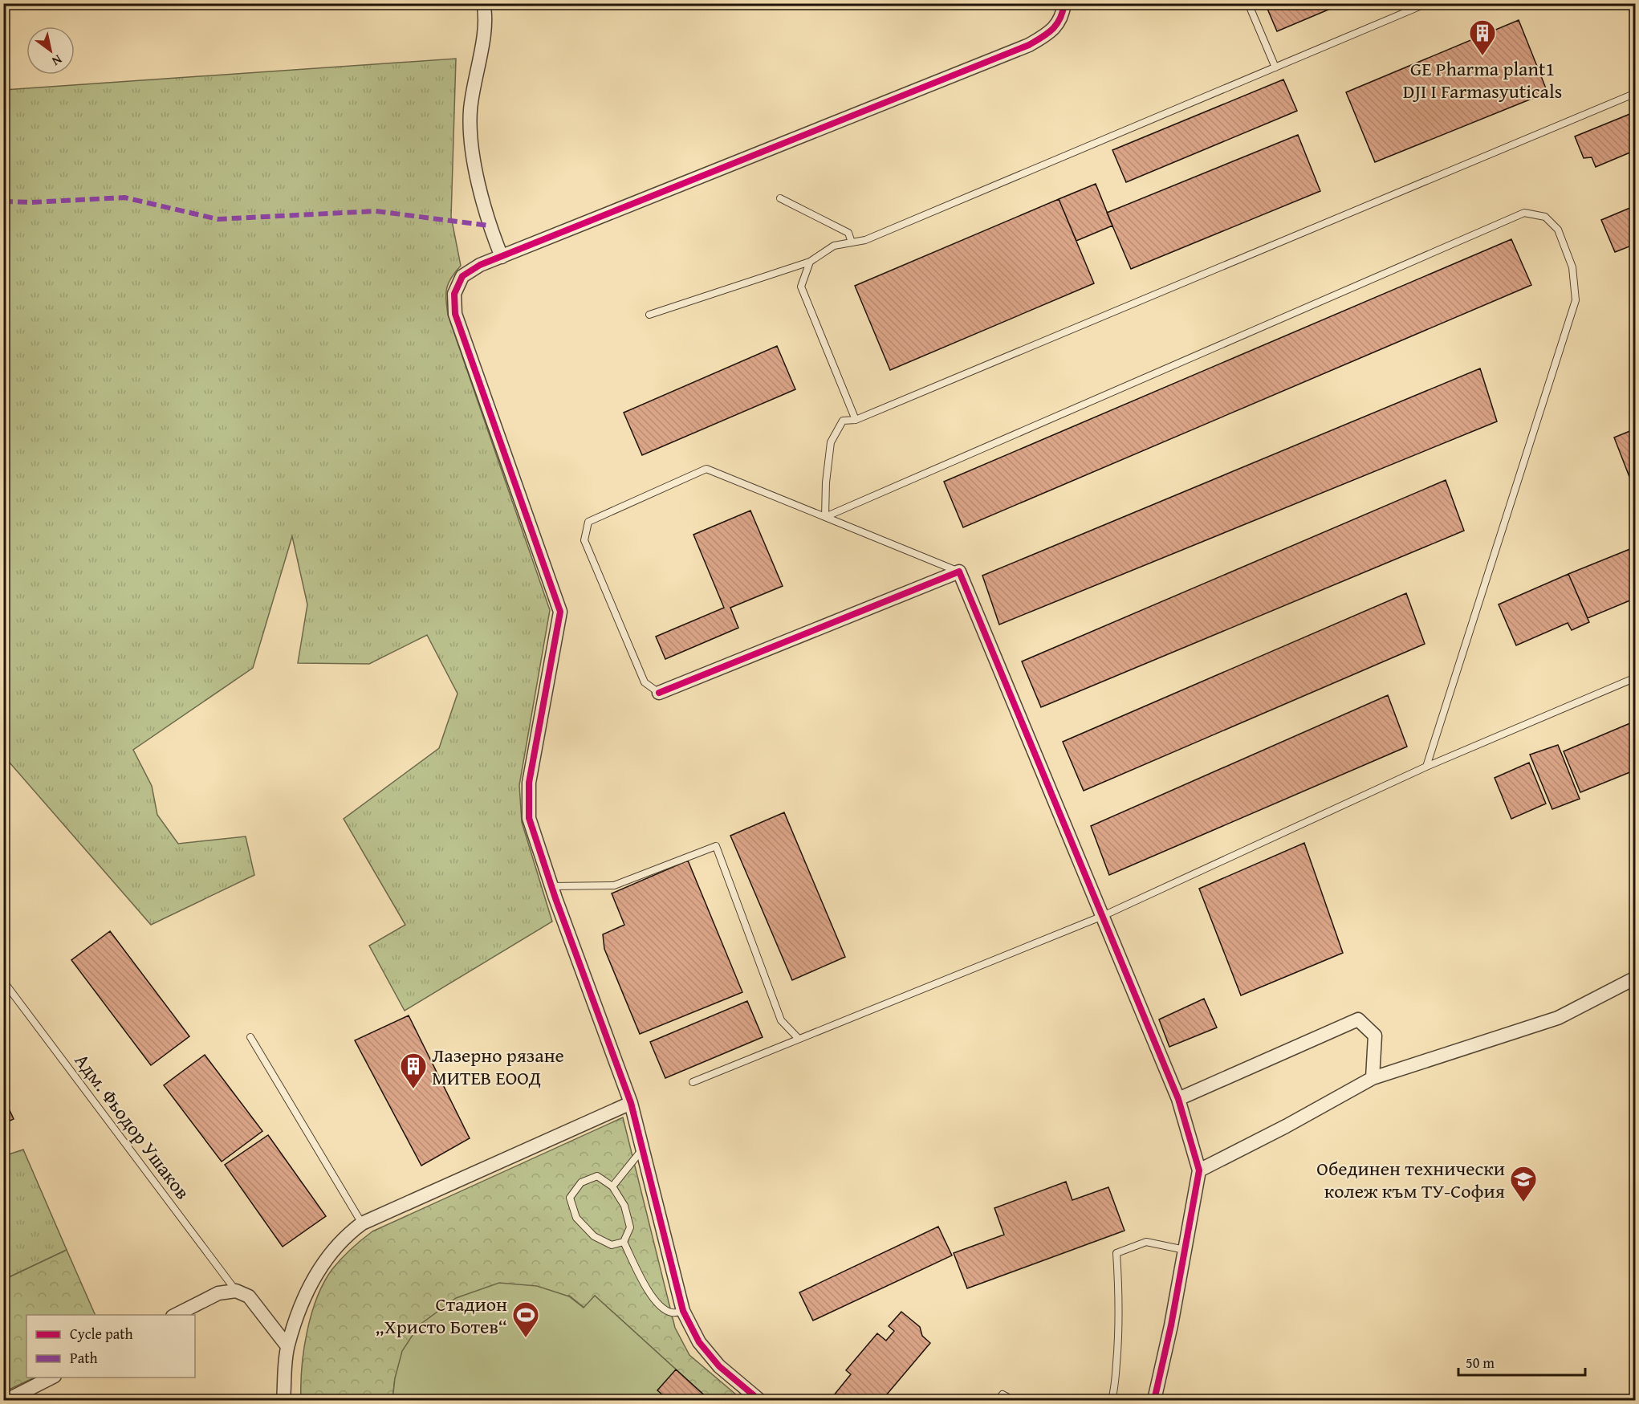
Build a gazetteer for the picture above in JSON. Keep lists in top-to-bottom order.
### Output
{
  "streets": {
    "lane": ["Адм. Фьодор Ушаков"]
  },
  "places": {
    "building": ["GE Pharma plant1 DJI I Farmasyuticals", "Лазерно рязане МИТЕВ ЕООД"],
    "school or university": ["Обединен технически колеж към ТУ-София"],
    "sports": ["Стадион „Христо Ботев“"]
  },
  "legend": ["Cycle path", "Path"],
  "scale_bar": "50 m",
  "north": "bottom right"
}
